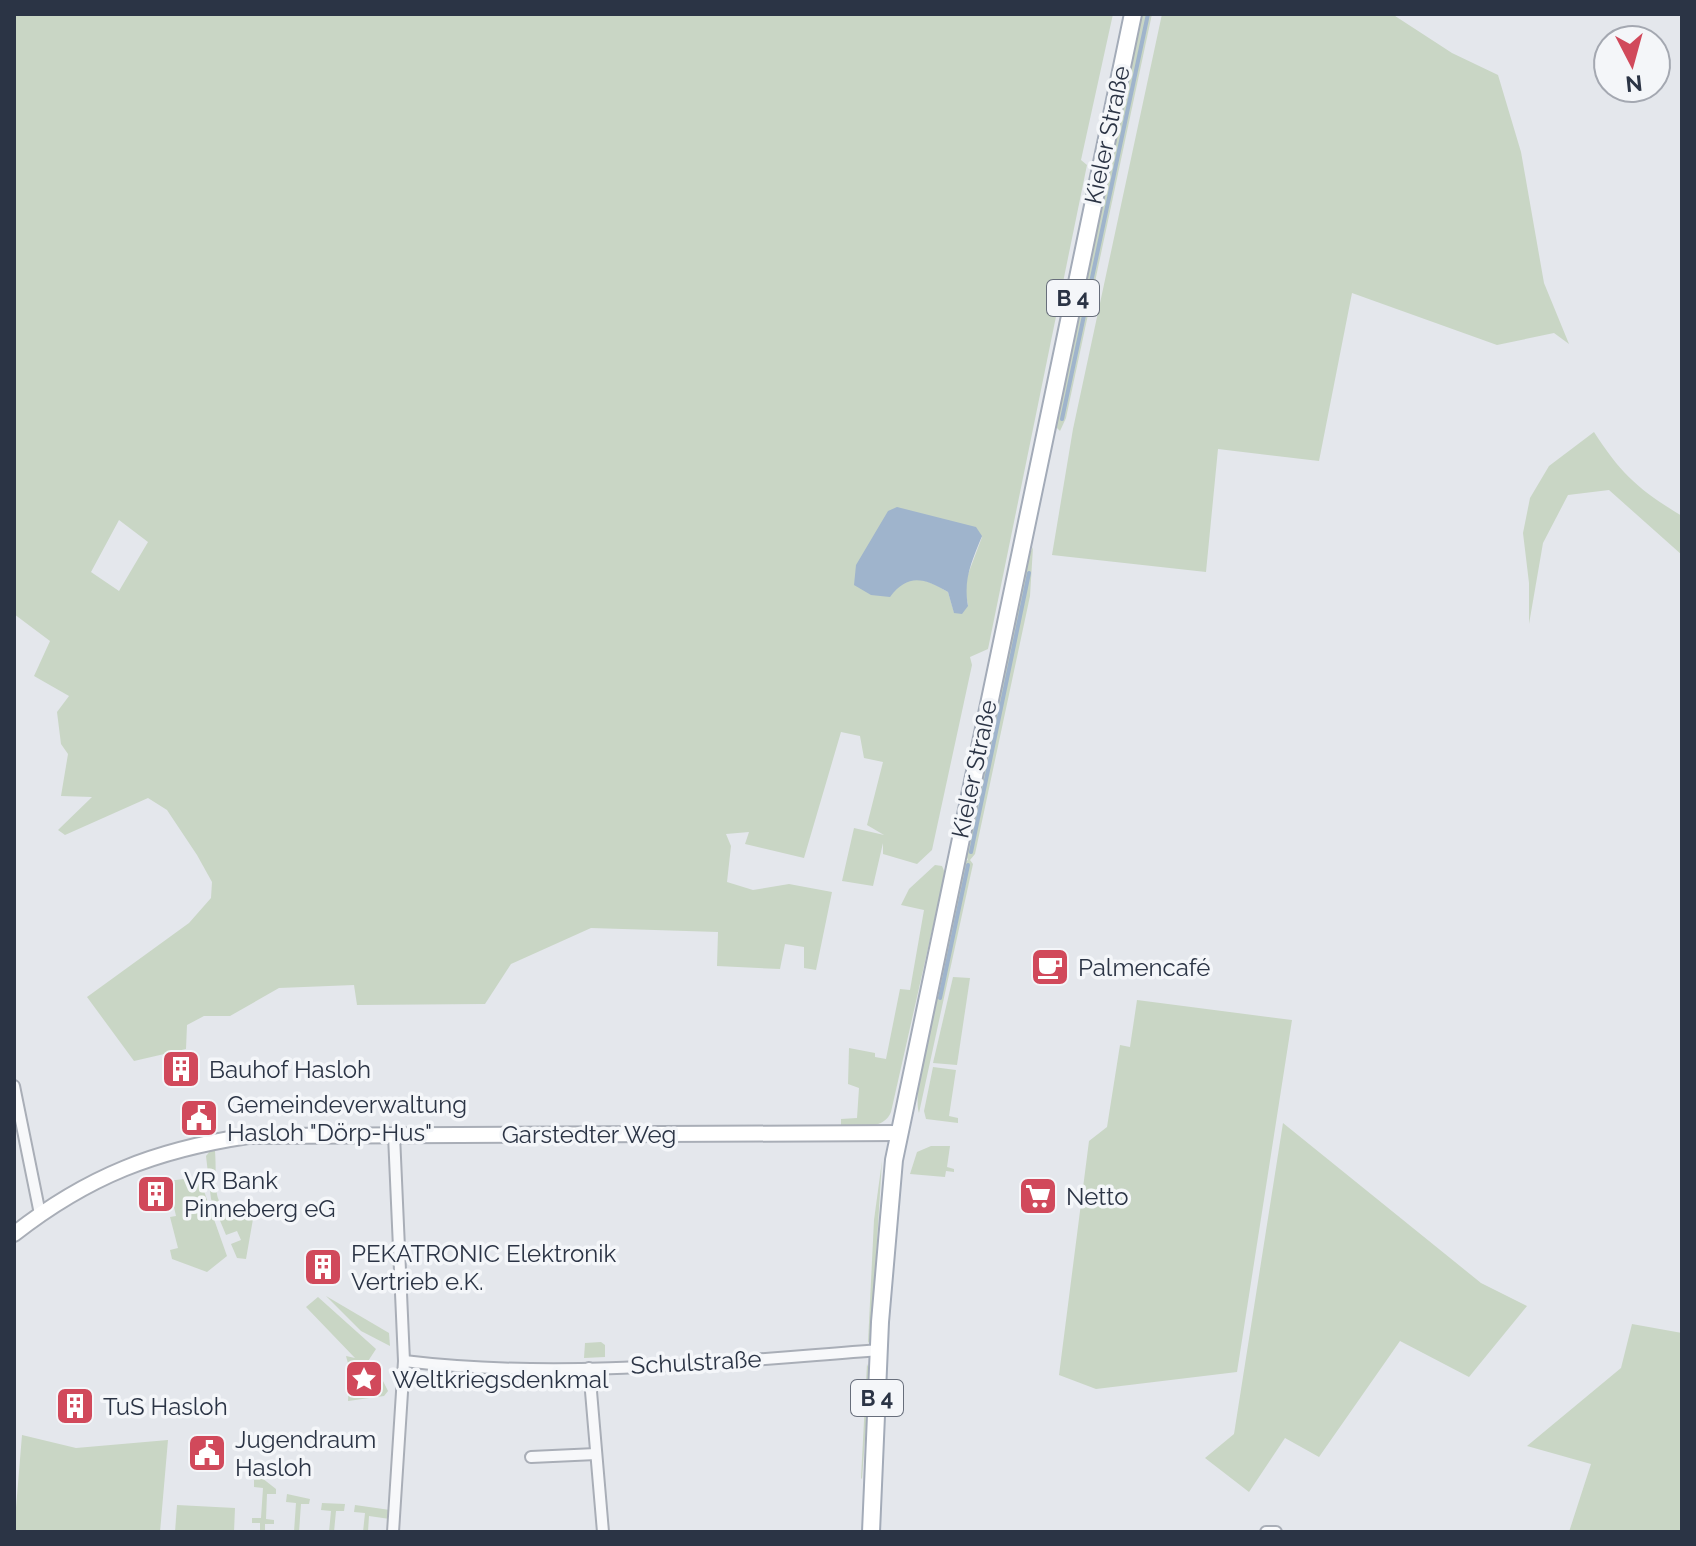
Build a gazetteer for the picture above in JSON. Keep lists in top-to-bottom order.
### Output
{
  "streets": {
    "main road": ["Kieler Straße", "B 4", "Garstedter Weg"],
    "street": ["Schulstraße"]
  },
  "crossings": [
    ["Kieler Straße", "Garstedter Weg"],
    ["Kieler Straße", "Schulstraße"]
  ],
  "places": {
    "cafe": ["Palmencafé"],
    "building": [
      "Bauhof Hasloh",
      "VR Bank Pinneberg eG",
      "PEKATRONIC Elektronik Vertrieb e.K.",
      "TuS Hasloh"
    ],
    "public building": ["Gemeindeverwaltung Hasloh \"Dörp-Hus\"", "Jugendraum Hasloh"],
    "supermarket": ["Netto"],
    "place": ["Weltkriegsdenkmal"]
  },
  "north": "bottom"
}
